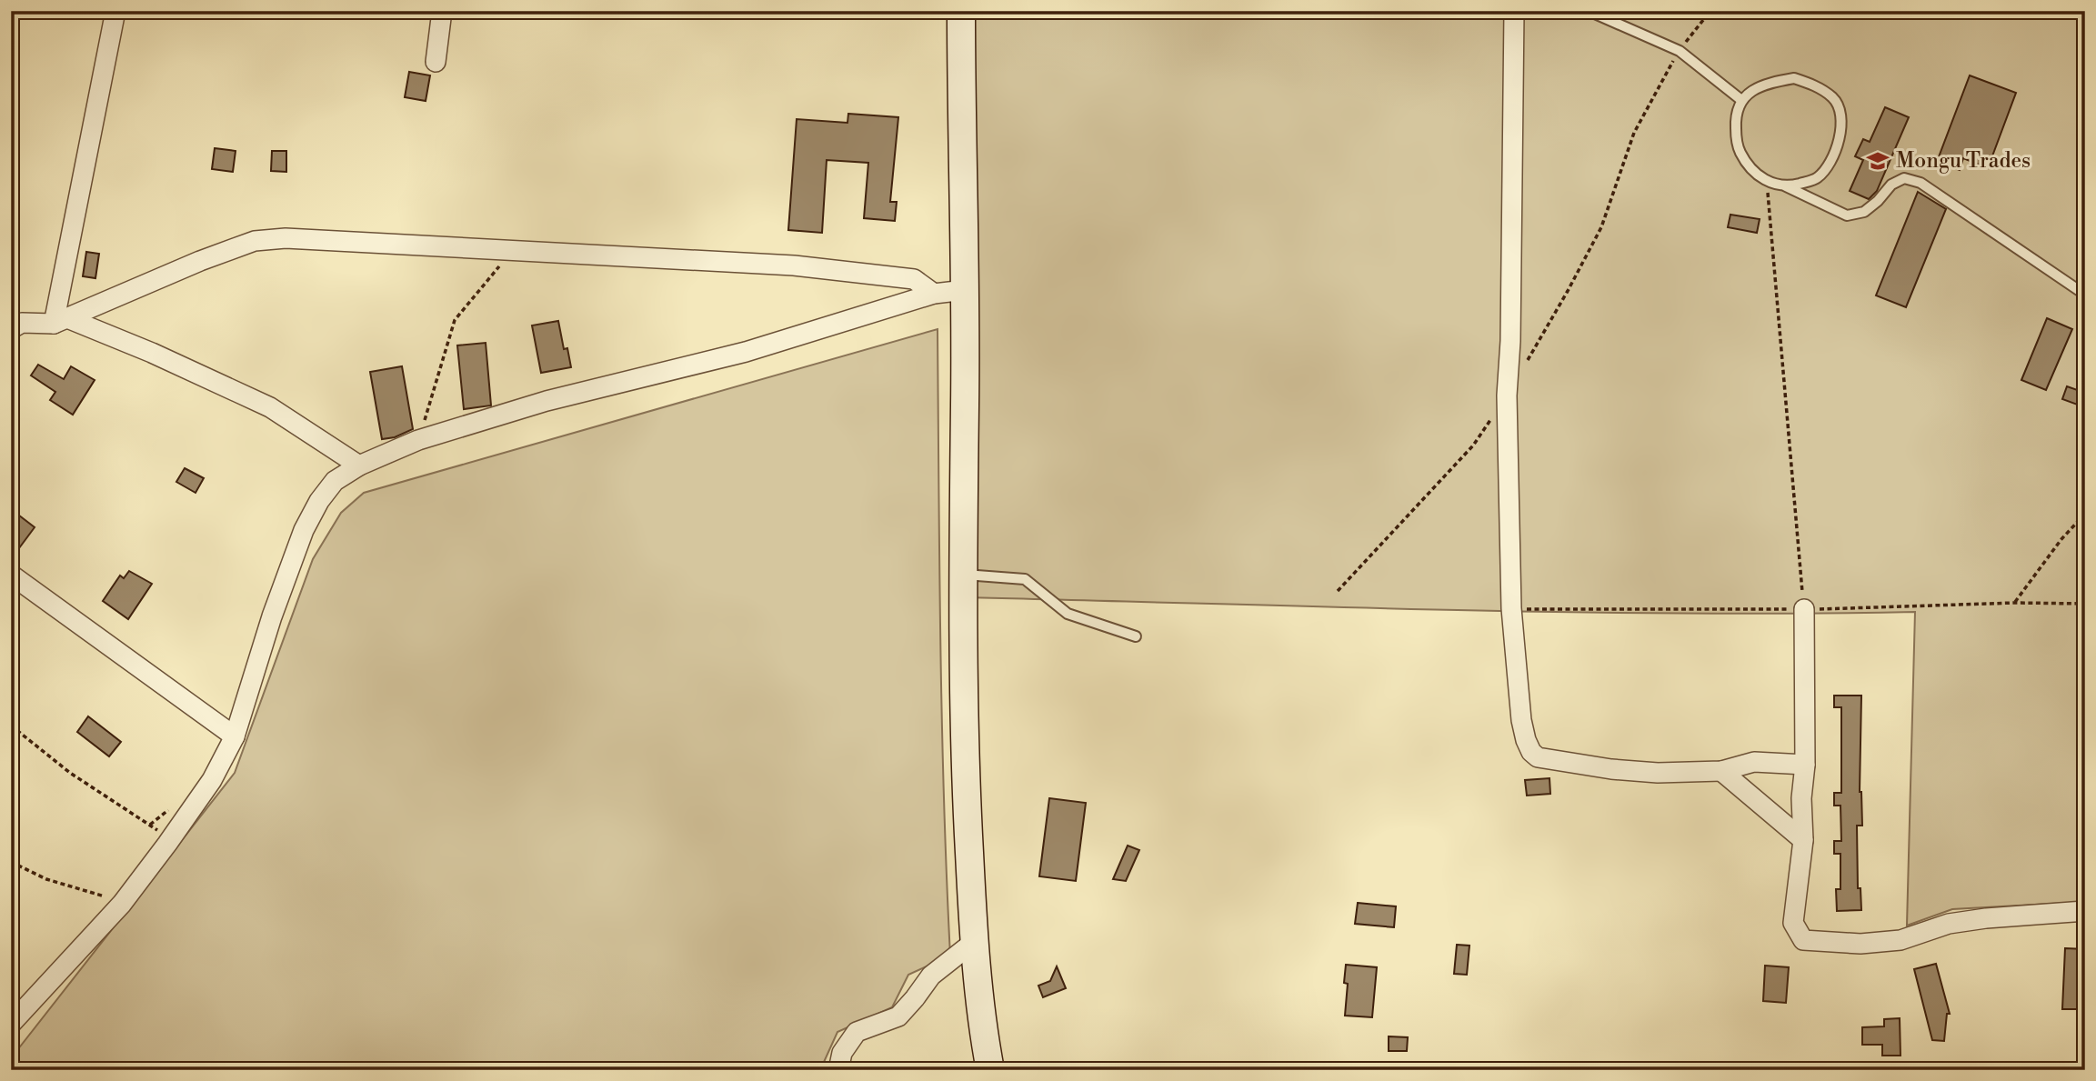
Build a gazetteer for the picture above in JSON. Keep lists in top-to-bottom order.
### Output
{
  "places": {
    "school or university": ["Mongu Trades"]
  }
}
